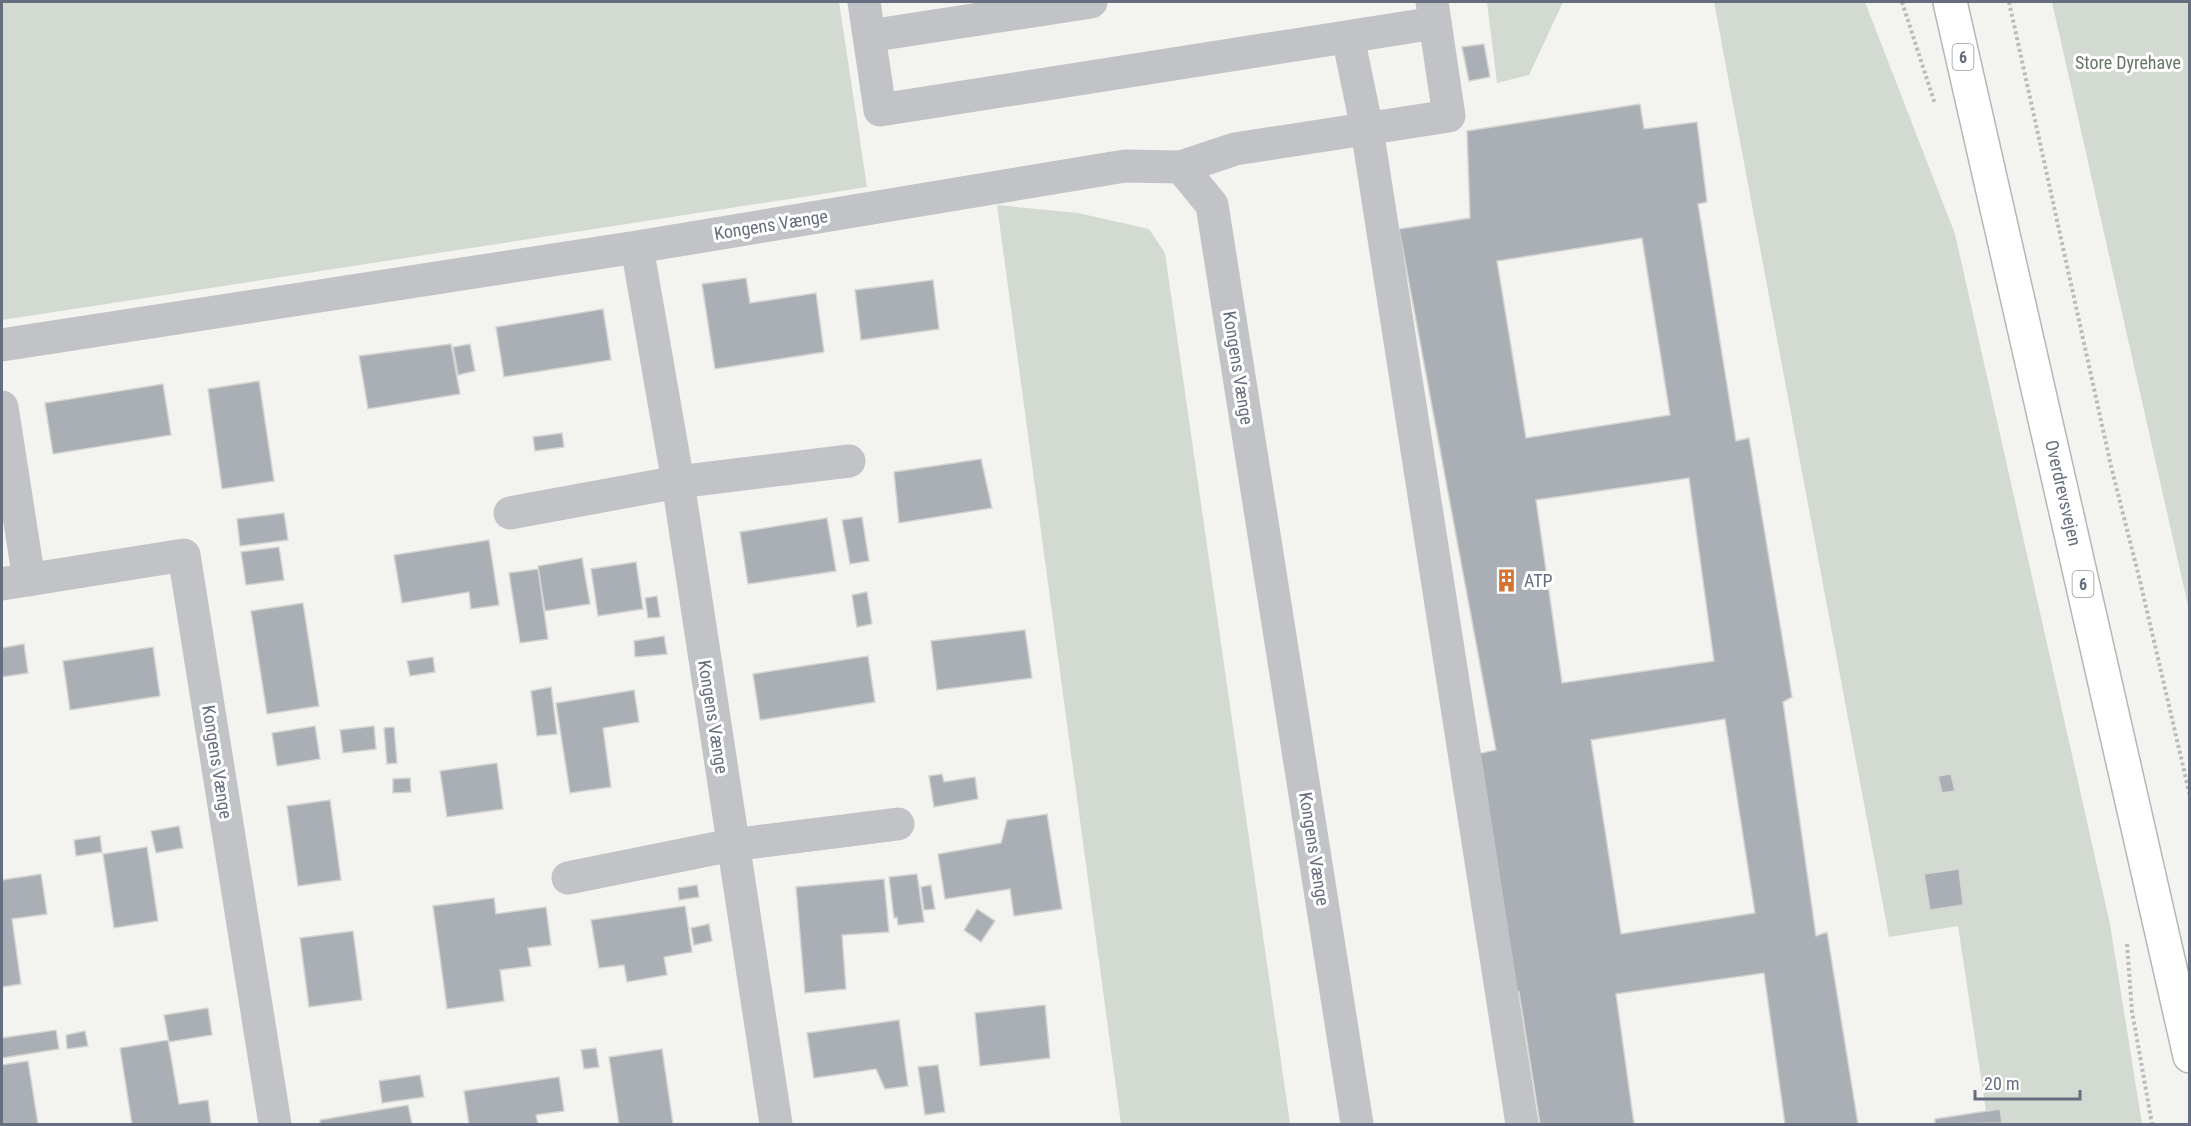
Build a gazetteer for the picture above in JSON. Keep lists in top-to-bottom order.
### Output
{
  "streets": {
    "main road": ["6", "Overdrevsvejen"],
    "street": ["Kongens Vænge"]
  },
  "parks": ["Store Dyrehave"],
  "places": {
    "building": ["ATP"]
  },
  "scale_bar": "20 m"
}
